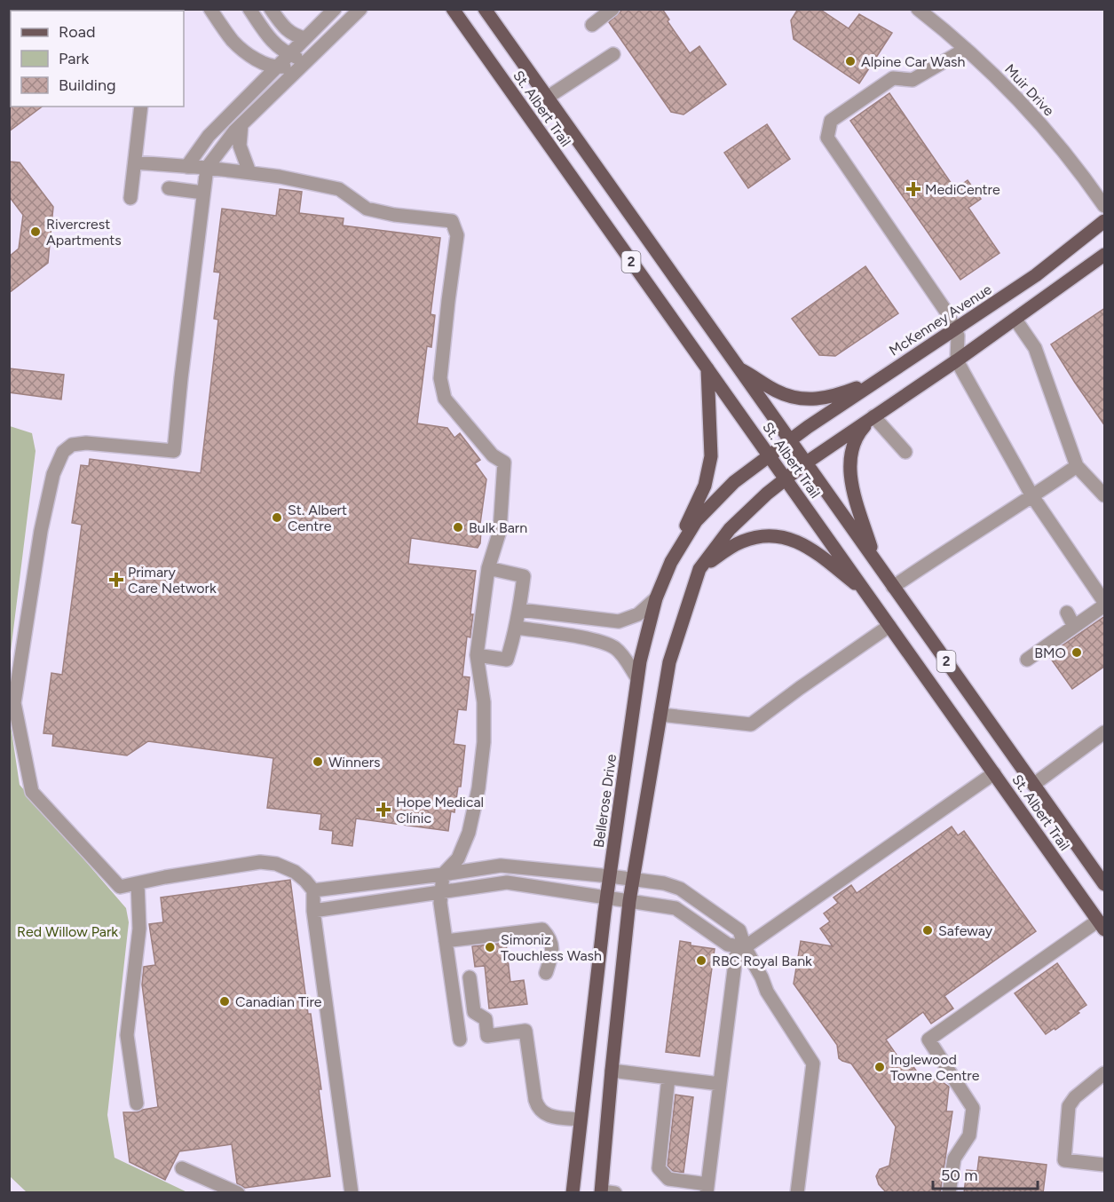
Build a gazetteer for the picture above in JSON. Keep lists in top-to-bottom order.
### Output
{
  "streets": {
    "main road": [
      "St. Albert Trail",
      "2",
      "McKenney Avenue",
      "Bellerose Drive"
    ],
    "street": ["Muir Drive"]
  },
  "crossings": [
    ["St. Albert Trail", "McKenney Avenue"],
    ["St. Albert Trail", "Bellerose Drive"],
    ["McKenney Avenue", "Bellerose Drive"]
  ],
  "parks": ["Red Willow Park"],
  "places": {
    "other": [
      "Alpine Car Wash",
      "Rivercrest Apartments",
      "St. Albert Centre",
      "Bulk Barn",
      "BMO",
      "Winners",
      "Safeway",
      "Simoniz Touchless Wash",
      "RBC Royal Bank",
      "Canadian Tire",
      "Inglewood Towne Centre"
    ],
    "health": ["MediCentre", "Primary Care Network", "Hope Medical Clinic"]
  },
  "legend": ["Road", "Park", "Building"],
  "scale_bar": "50 m"
}
